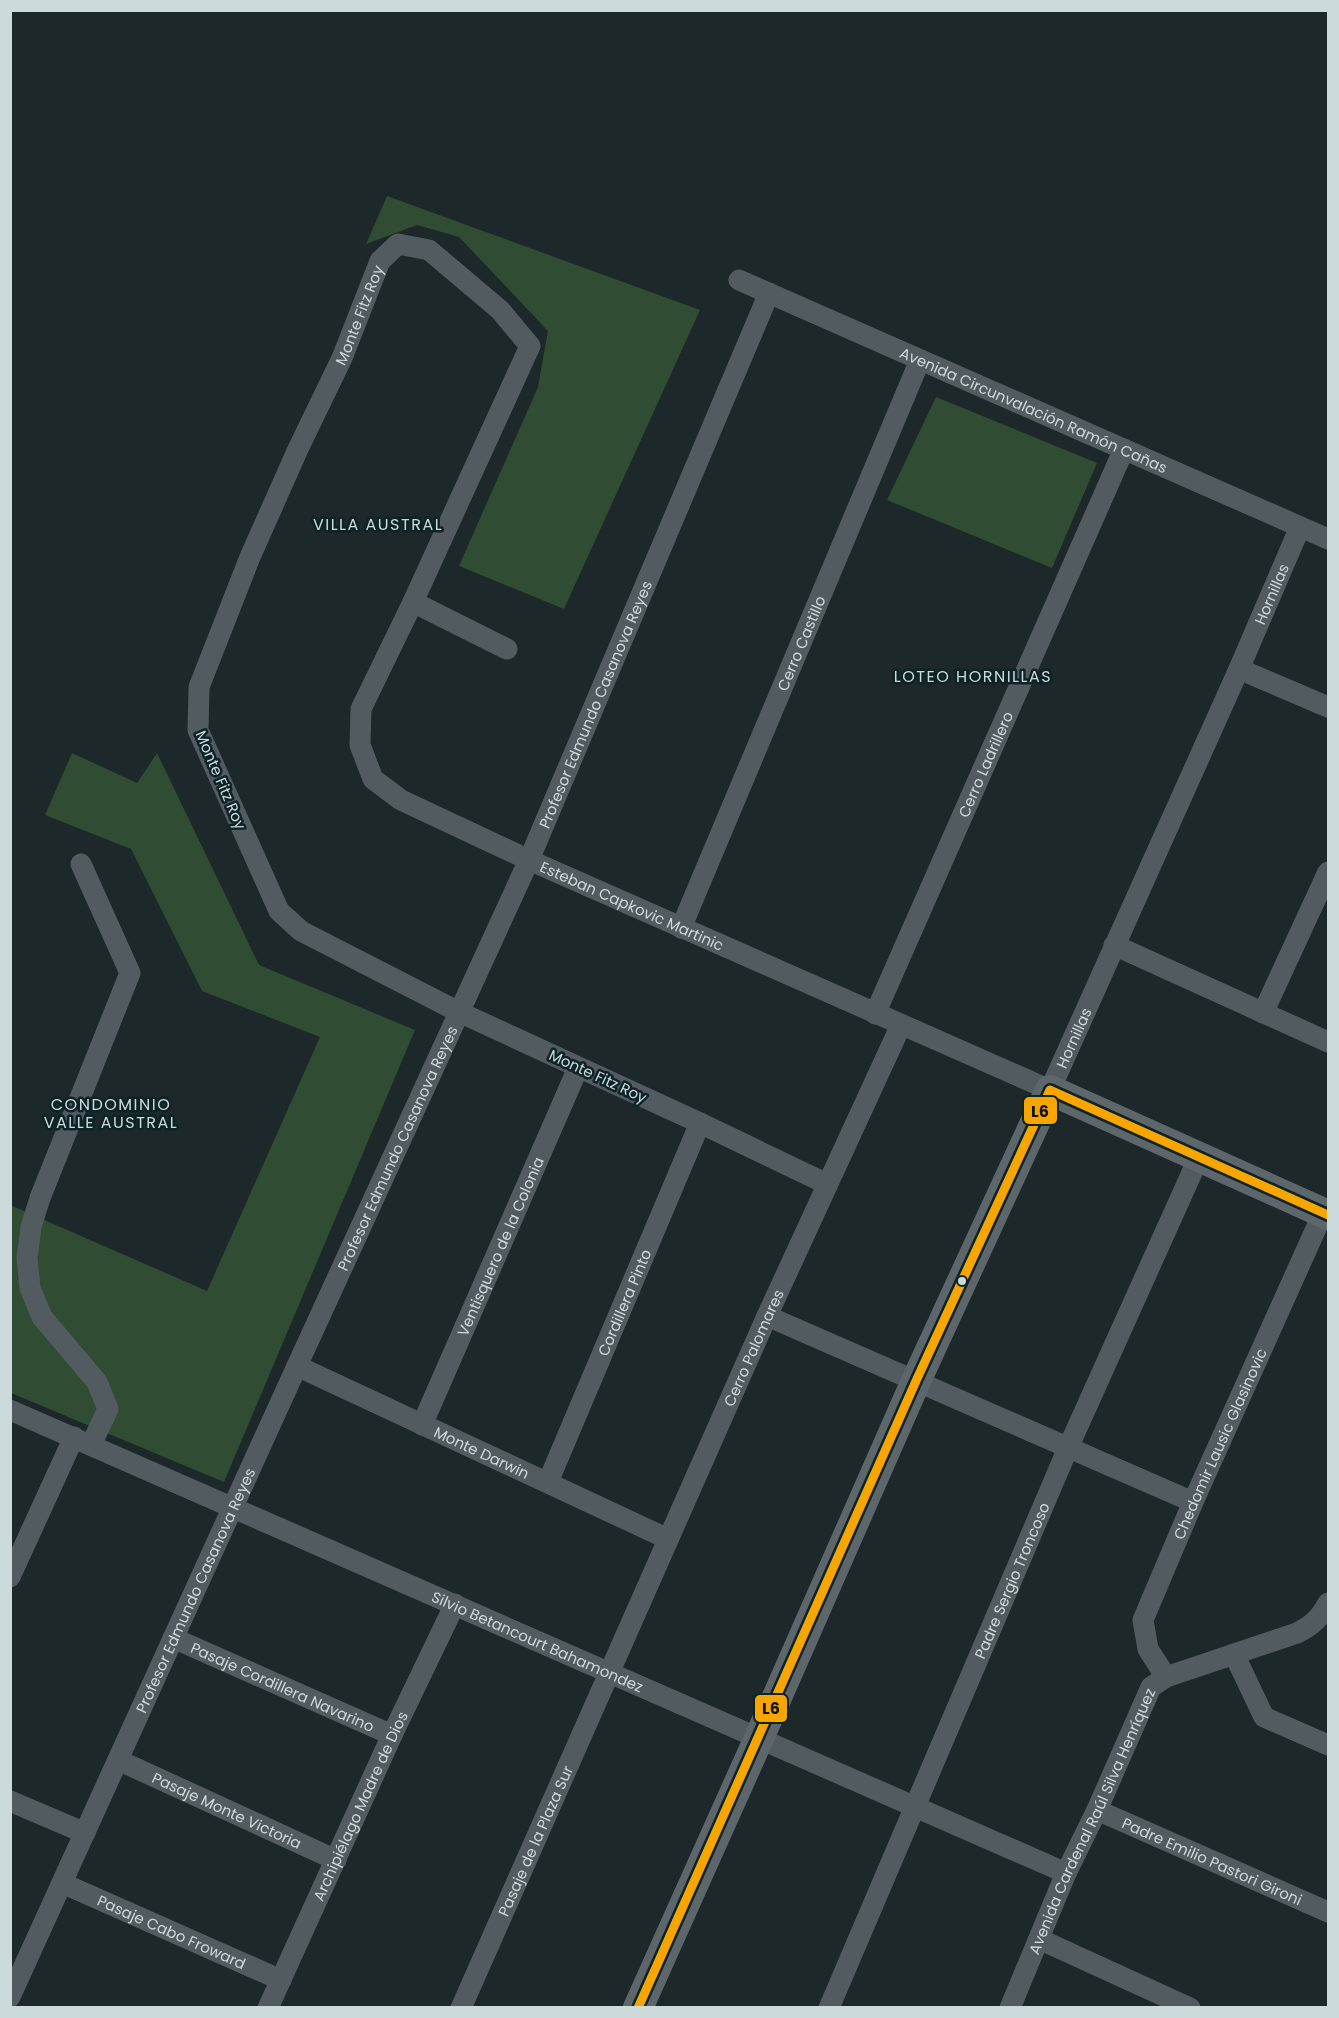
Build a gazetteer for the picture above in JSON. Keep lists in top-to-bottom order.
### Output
{
  "streets": {
    "street": [
      "Monte Fitz Roy",
      "Avenida Circunvalación Ramón Cañas",
      "Hornillas",
      "Cerro Castillo",
      "Profesor Edmundo Casanova Reyes",
      "Cerro Ladrillero",
      "Esteban Capkovic Martinic",
      "Ventisquero de la Colonia",
      "Cordillera Pinto",
      "Cerro Palomares",
      "Chedomir Lausic Glasinovic",
      "Monte Darwin",
      "Padre Sergio Troncoso",
      "Silvio Betancourt Bahamondez",
      "Pasaje Cordillera Navarino",
      "Archipiélago Madre de Dios",
      "Pasaje Monte Victoria",
      "Avenida Cardenal Raúl Silva Henríquez",
      "Pasaje de la Plaza Sur",
      "Padre Emilio Pastori Gironi",
      "Pasaje Cabo Froward"
    ]
  },
  "crossings": [
    ["Monte Fitz Roy", "Profesor Edmundo Casanova Reyes"],
    ["Monte Fitz Roy", "Esteban Capkovic Martinic"],
    ["Monte Fitz Roy", "Ventisquero de la Colonia"],
    ["Monte Fitz Roy", "Cordillera Pinto"],
    ["Monte Fitz Roy", "Cerro Palomares"],
    ["Avenida Circunvalación Ramón Cañas", "Hornillas"],
    ["Avenida Circunvalación Ramón Cañas", "Cerro Castillo"],
    ["Avenida Circunvalación Ramón Cañas", "Profesor Edmundo Casanova Reyes"],
    ["Avenida Circunvalación Ramón Cañas", "Cerro Ladrillero"],
    ["Hornillas", "Esteban Capkovic Martinic"],
    ["Hornillas", "Silvio Betancourt Bahamondez"],
    ["Cerro Castillo", "Esteban Capkovic Martinic"],
    ["Profesor Edmundo Casanova Reyes", "Esteban Capkovic Martinic"],
    ["Profesor Edmundo Casanova Reyes", "Monte Darwin"],
    ["Profesor Edmundo Casanova Reyes", "Silvio Betancourt Bahamondez"],
    ["Profesor Edmundo Casanova Reyes", "Pasaje Cordillera Navarino"],
    ["Profesor Edmundo Casanova Reyes", "Pasaje Monte Victoria"],
    ["Profesor Edmundo Casanova Reyes", "Pasaje Cabo Froward"],
    ["Cerro Ladrillero", "Esteban Capkovic Martinic"],
    ["Esteban Capkovic Martinic", "Cerro Palomares"],
    ["Esteban Capkovic Martinic", "Chedomir Lausic Glasinovic"],
    ["Esteban Capkovic Martinic", "Padre Sergio Troncoso"],
    ["Ventisquero de la Colonia", "Monte Darwin"],
    ["Cordillera Pinto", "Monte Darwin"],
    ["Cerro Palomares", "Monte Darwin"],
    ["Cerro Palomares", "Silvio Betancourt Bahamondez"],
    ["Cerro Palomares", "Pasaje de la Plaza Sur"],
    ["Chedomir Lausic Glasinovic", "Avenida Cardenal Raúl Silva Henríquez"],
    ["Padre Sergio Troncoso", "Silvio Betancourt Bahamondez"],
    ["Silvio Betancourt Bahamondez", "Archipiélago Madre de Dios"],
    ["Silvio Betancourt Bahamondez", "Avenida Cardenal Raúl Silva Henríquez"],
    ["Silvio Betancourt Bahamondez", "Pasaje de la Plaza Sur"],
    ["Pasaje Cordillera Navarino", "Archipiélago Madre de Dios"],
    ["Archipiélago Madre de Dios", "Pasaje Monte Victoria"],
    ["Archipiélago Madre de Dios", "Pasaje Cabo Froward"],
    ["Avenida Cardenal Raúl Silva Henríquez", "Padre Emilio Pastori Gironi"]
  ],
  "districts": ["VILLA AUSTRAL", "LOTEO HORNILLAS", "CONDOMINIO VALLE AUSTRAL"],
  "lines": ["transit line L6"]
}
